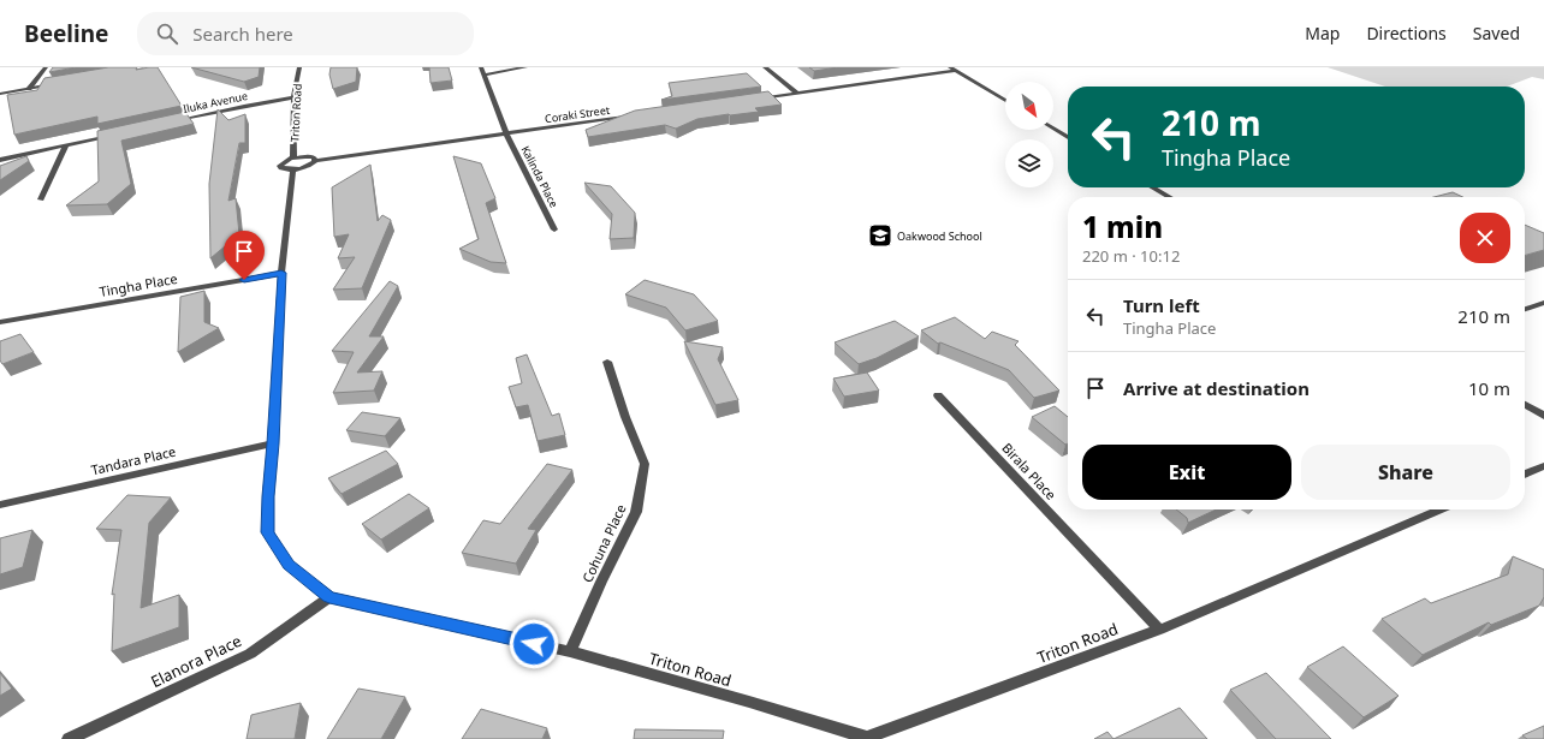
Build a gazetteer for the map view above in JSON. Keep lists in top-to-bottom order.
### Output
{
  "streets": {
    "street": [
      "Iluka Avenue",
      "Triton Road",
      "Coraki Street",
      "Kalinda Place",
      "Tingha Place",
      "Tandara Place",
      "Birala Place",
      "Cohuna Place",
      "Elanora Place"
    ]
  },
  "crossings": [
    ["Iluka Avenue", "Triton Road"],
    ["Triton Road", "Tingha Place"],
    ["Triton Road", "Tandara Place"],
    ["Triton Road", "Birala Place"],
    ["Triton Road", "Cohuna Place"],
    ["Triton Road", "Elanora Place"],
    ["Coraki Street", "Kalinda Place"]
  ],
  "places": {
    "school or university": ["Oakwood School"]
  },
  "north": "bottom right",
  "page": {
    "header": "Beeline",
    "search": "Search here",
    "nav": ["Map", "Directions", "Saved"],
    "turn": ["210 m", "Tingha Place"],
    "heading": ["1 min", "220 m · 10:12"],
    "list": [
      {
        "name": "Turn left",
        "note": "Tingha Place",
        "value": "210 m"
      },
      {
        "name": "Arrive at destination",
        "value": "10 m"
      }
    ],
    "buttons": ["Exit", "Share"]
  }
}
